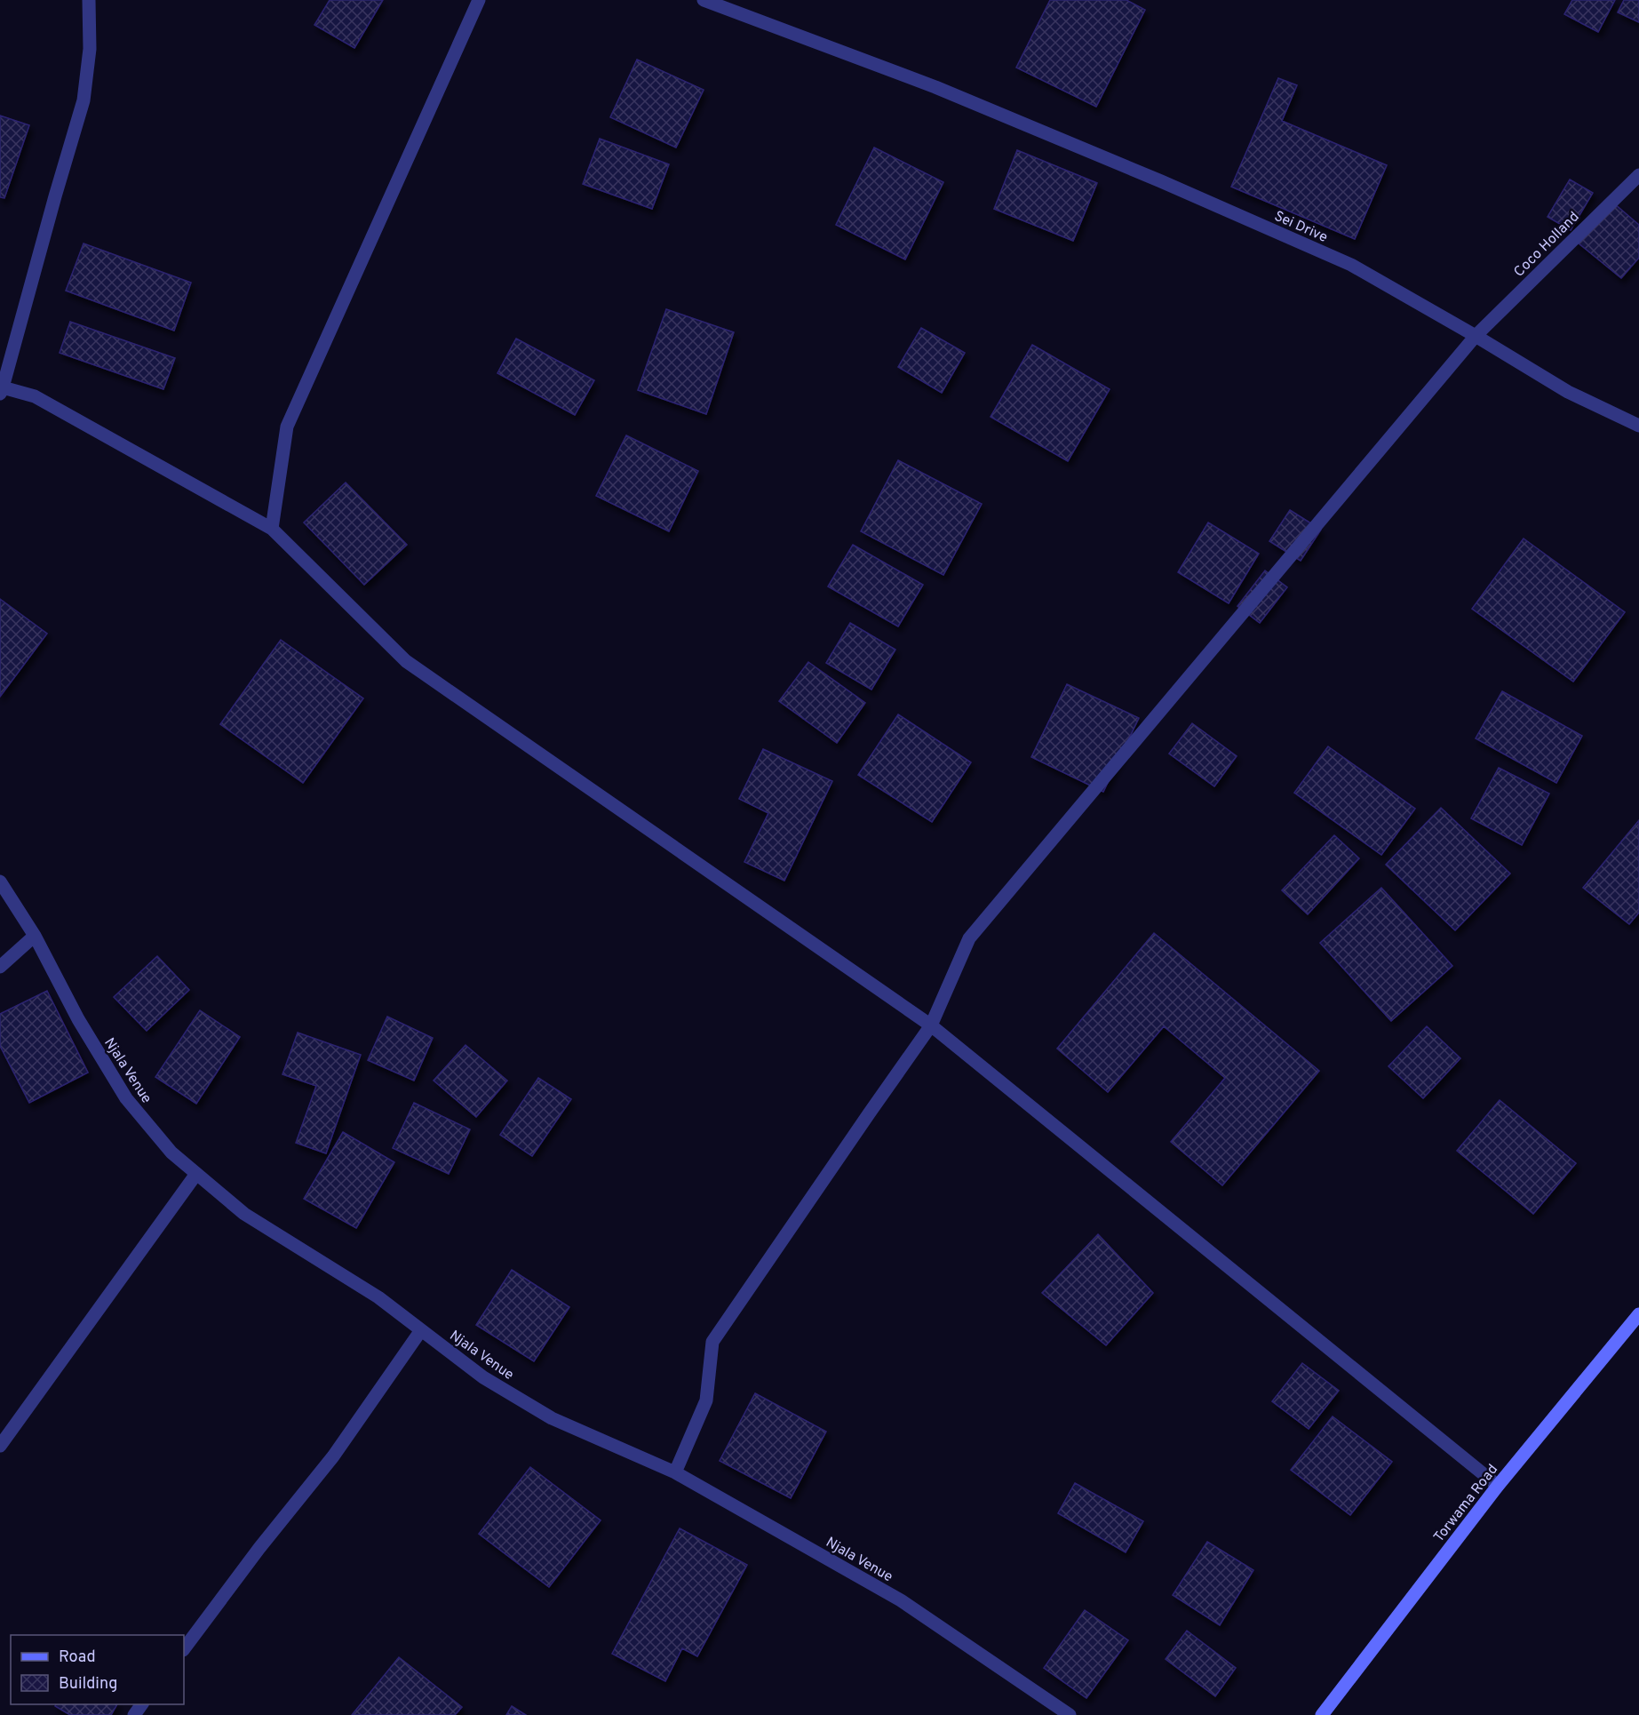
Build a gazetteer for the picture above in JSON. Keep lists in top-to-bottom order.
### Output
{
  "streets": {
    "main road": ["Torwama Road"],
    "street": ["Sei Drive", "Coco Holland", "Njala Venue"]
  },
  "crossings": [
    ["Sei Drive", "Coco Holland"],
    ["Coco Holland", "Njala Venue"]
  ],
  "legend": ["Road", "Building"]
}
